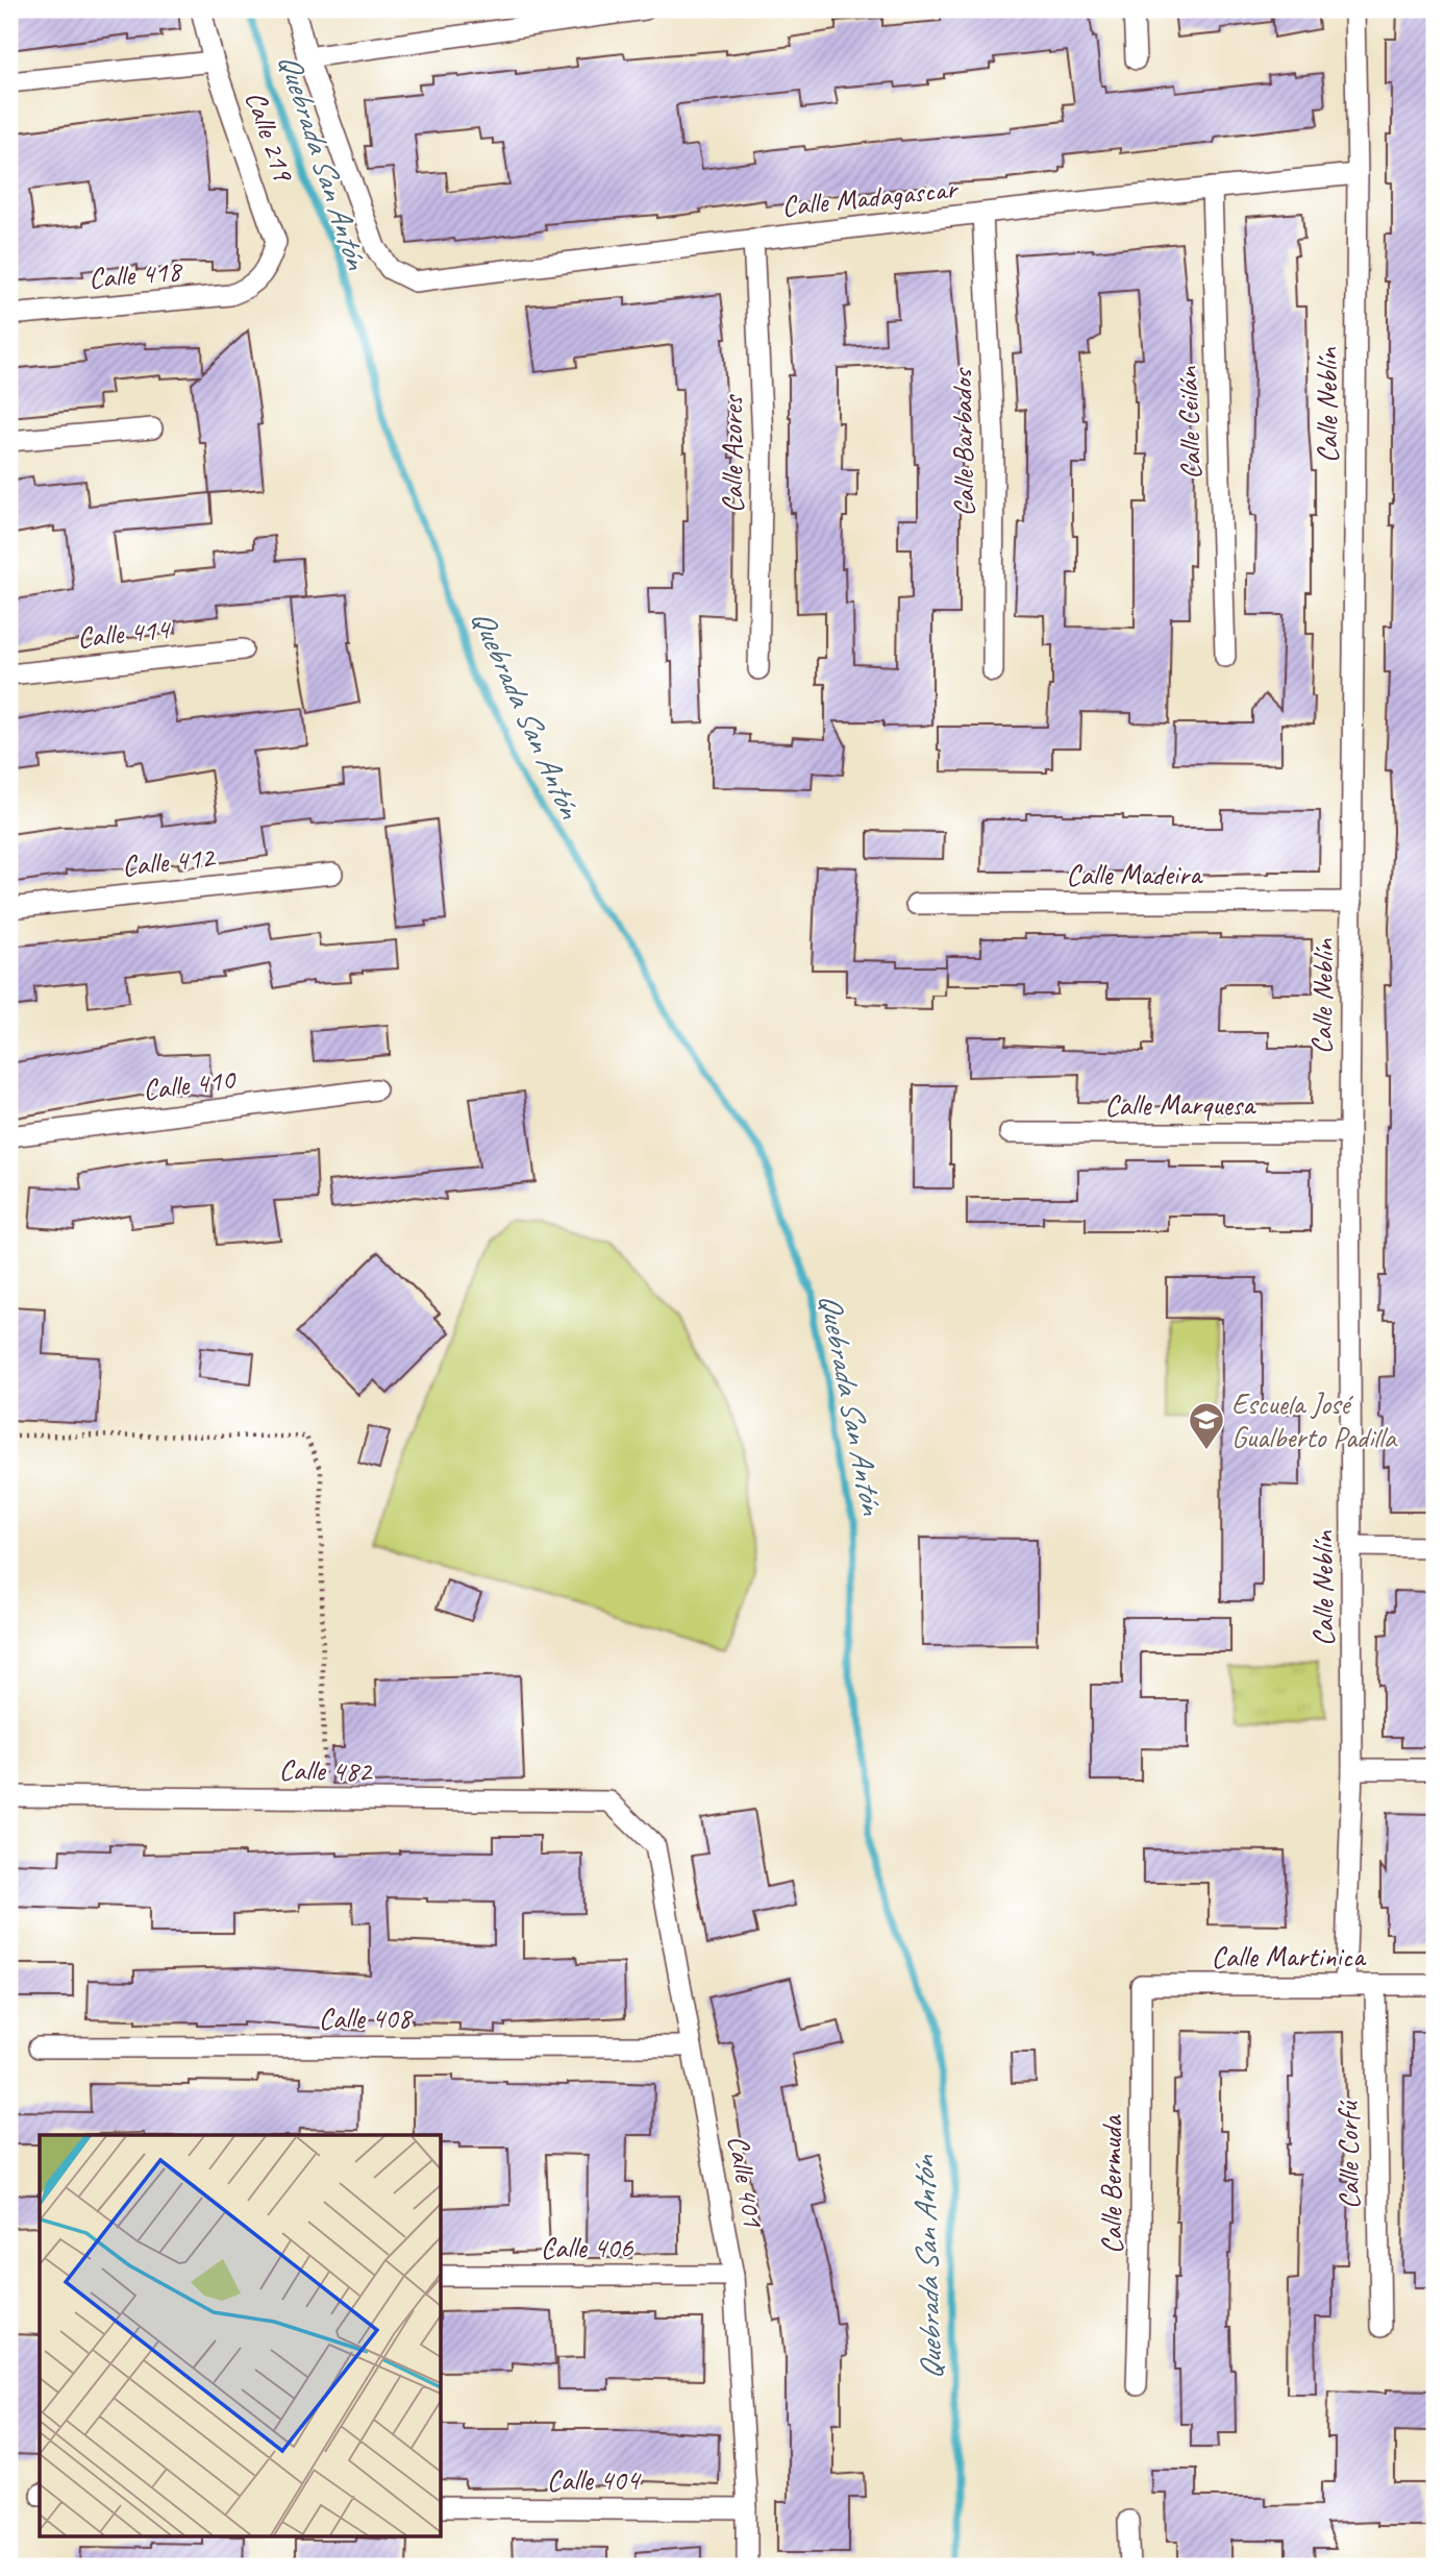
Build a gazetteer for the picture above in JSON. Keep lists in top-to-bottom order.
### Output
{
  "streets": {
    "street": [
      "Calle 219",
      "Calle Madagascar",
      "Calle 418",
      "Calle Neblín",
      "Calle Ceilán",
      "Calle Barbados",
      "Calle Azores",
      "Calle 414",
      "Calle 412",
      "Calle Madeira",
      "Calle 410",
      "Calle Marquesa",
      "Calle 482",
      "Calle Martinica",
      "Calle 408",
      "Calle Corfú",
      "Calle 401",
      "Calle Bermuda",
      "Calle 406",
      "Calle 404"
    ]
  },
  "crossings": [
    ["Calle 219", "Calle 418"],
    ["Calle Madagascar", "Calle Neblín"],
    ["Calle Madagascar", "Calle Ceilán"],
    ["Calle Madagascar", "Calle Barbados"],
    ["Calle Madagascar", "Calle Azores"],
    ["Calle Neblín", "Calle Madeira"],
    ["Calle Neblín", "Calle Marquesa"],
    ["Calle Neblín", "Calle Martinica"],
    ["Calle 482", "Calle 401"],
    ["Calle Martinica", "Calle Corfú"],
    ["Calle Martinica", "Calle Bermuda"],
    ["Calle 408", "Calle 401"],
    ["Calle 401", "Calle 406"],
    ["Calle 401", "Calle 404"]
  ],
  "water": ["Quebrada San Antón"],
  "places": {
    "school or university": ["Escuela José Gualberto Padilla"]
  }
}
